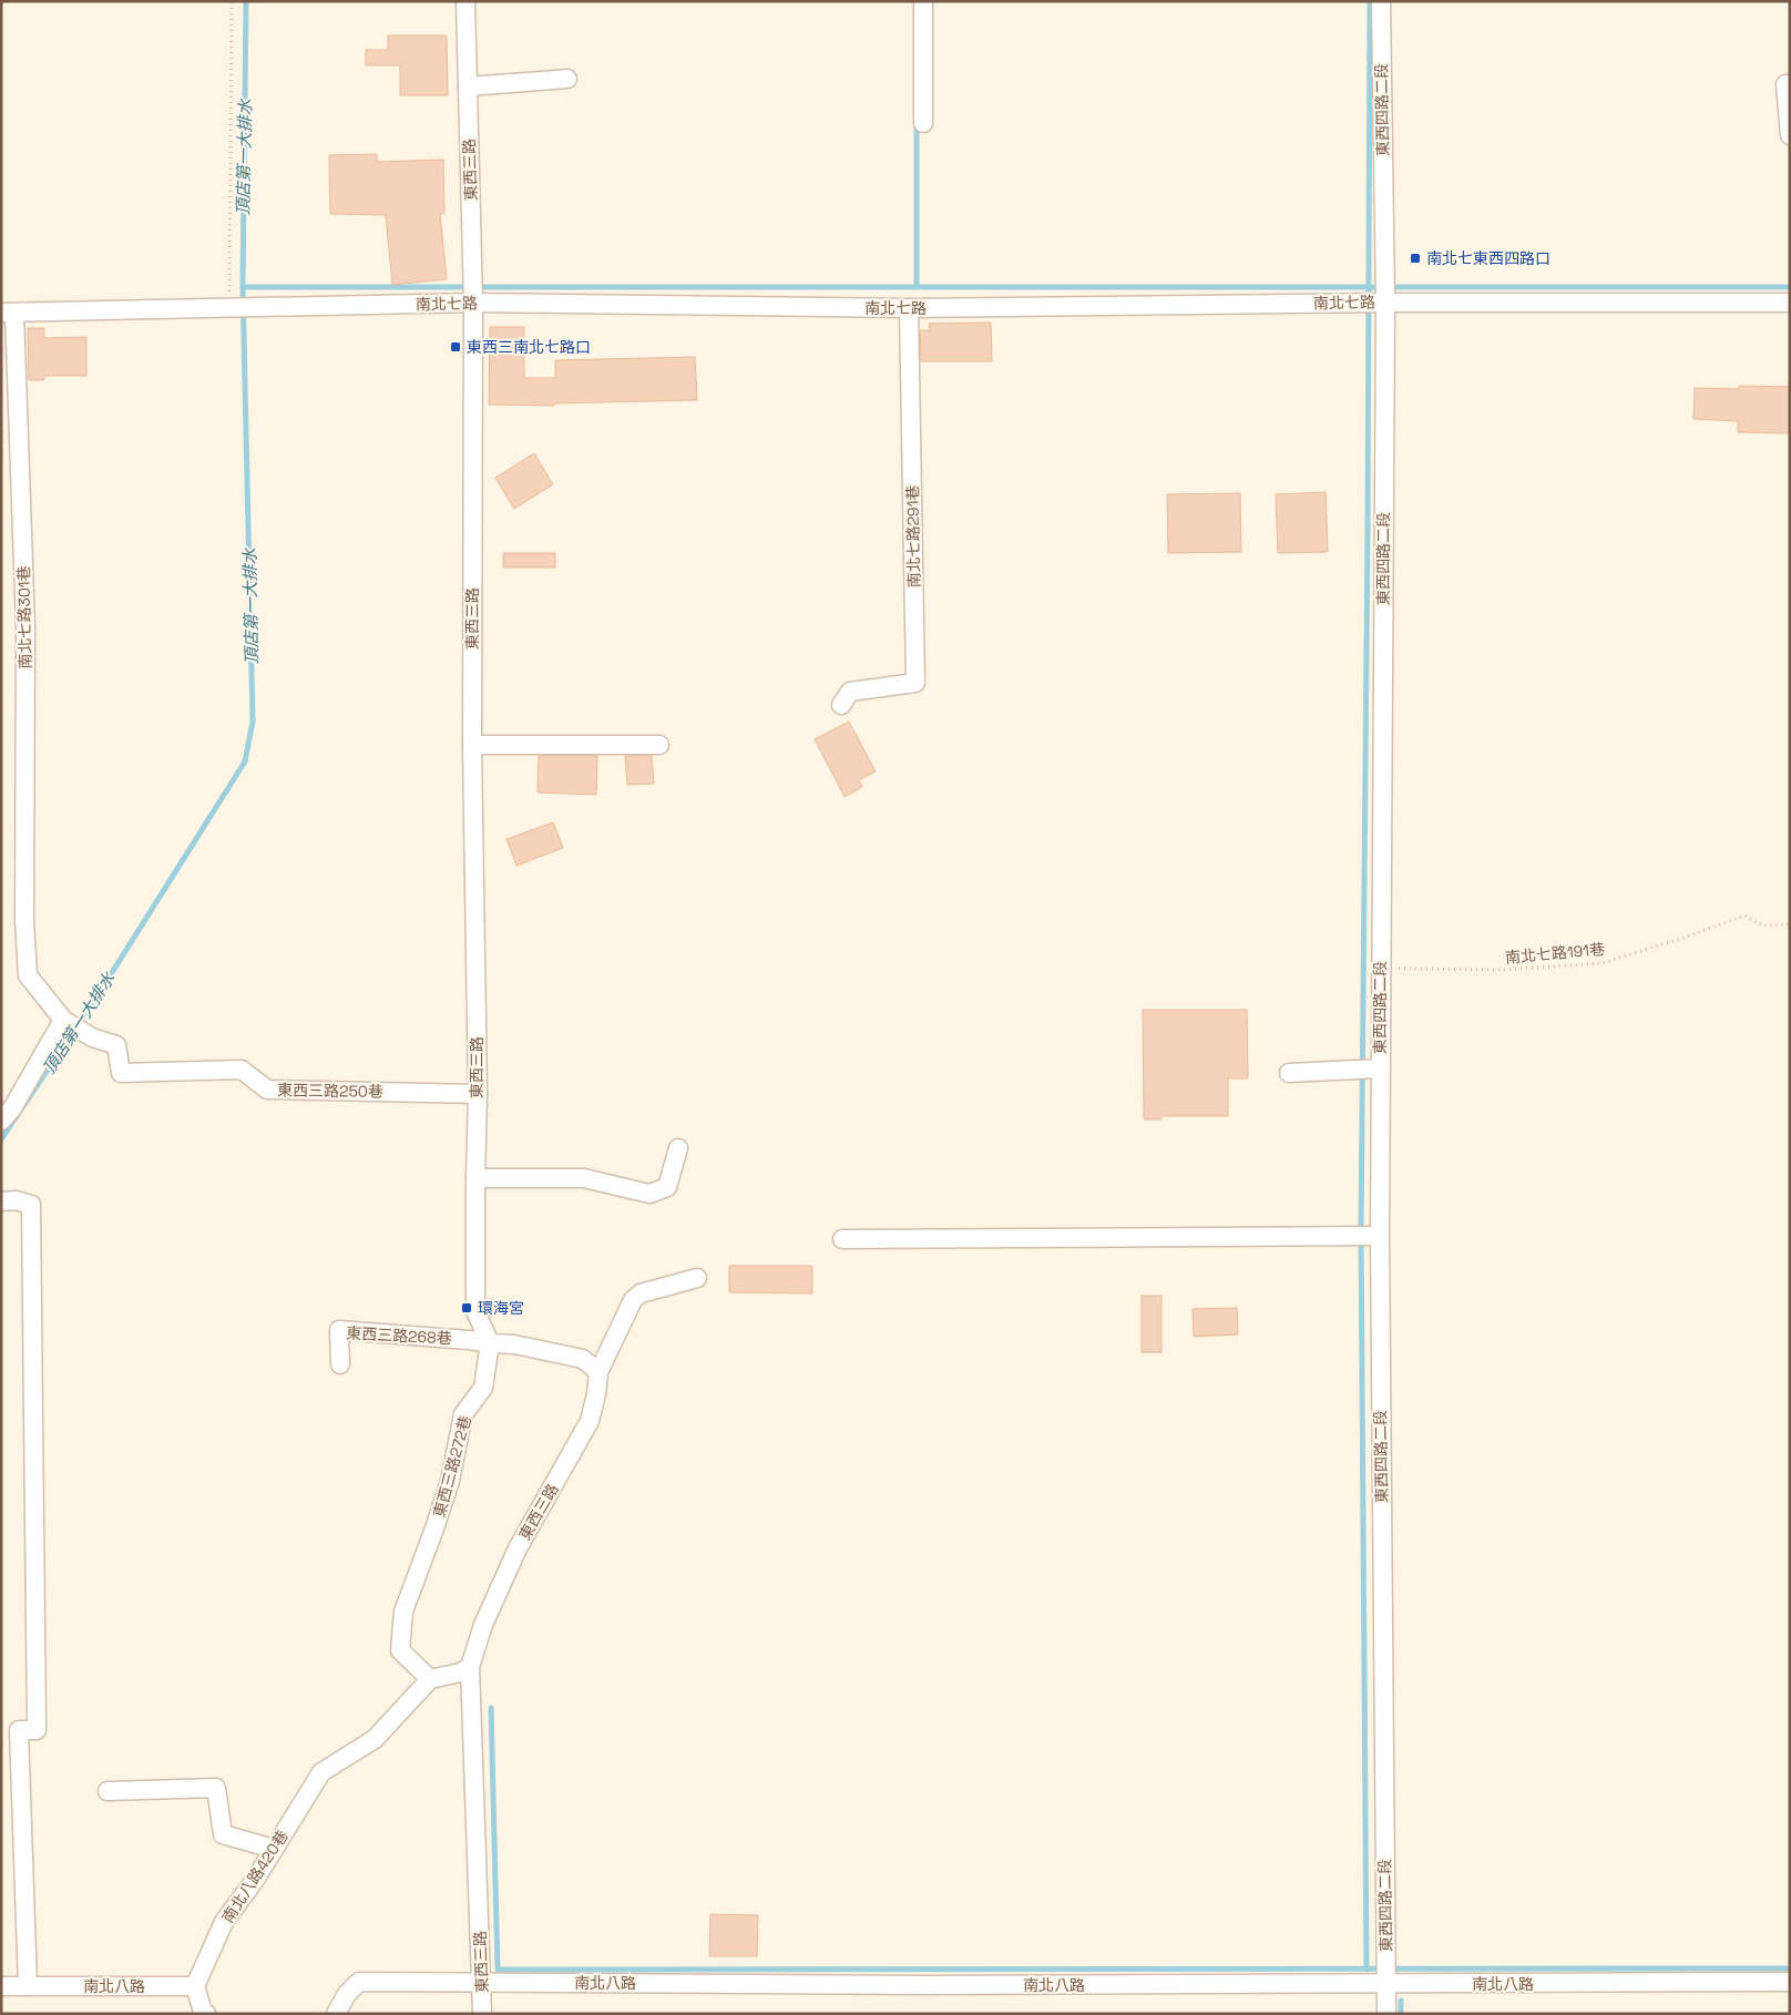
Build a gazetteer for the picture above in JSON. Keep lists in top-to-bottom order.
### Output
{
  "streets": {
    "street": [
      "東西四路二段",
      "東西三路",
      "南北七路",
      "南北七路291巷",
      "南北七路301巷",
      "東西三路250巷",
      "東西三路268巷",
      "東西三路272巷",
      "南北八路420巷",
      "南北八路"
    ],
    "path": ["南北七路191巷"]
  },
  "crossings": [
    ["東西四路二段", "南北七路"],
    ["東西四路二段", "南北七路191巷"],
    ["東西四路二段", "南北八路"],
    ["東西三路", "南北七路"],
    ["東西三路", "東西三路250巷"],
    ["東西三路", "東西三路268巷"],
    ["東西三路", "東西三路272巷"],
    ["東西三路", "南北八路"],
    ["南北七路", "南北七路291巷"],
    ["南北七路", "南北七路301巷"],
    ["南北七路301巷", "東西三路250巷"],
    ["東西三路268巷", "東西三路272巷"],
    ["東西三路272巷", "南北八路420巷"],
    ["南北八路420巷", "南北八路"]
  ],
  "water": ["頂店第一大排水"],
  "places": {
    "transit": ["南北七東西四路口", "東西三南北七路口", "環海宮"]
  }
}
